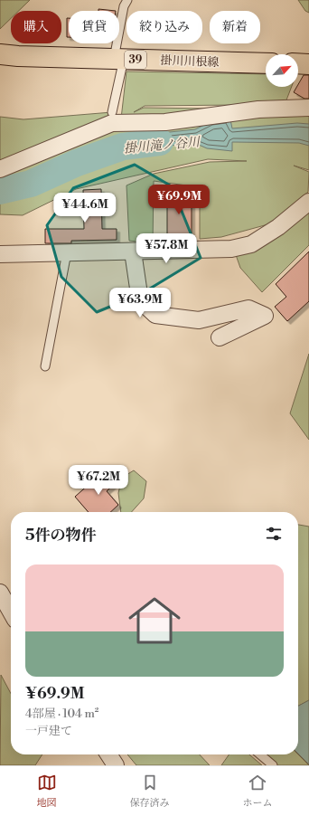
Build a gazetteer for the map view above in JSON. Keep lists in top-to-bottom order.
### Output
{
  "streets": {
    "main road": ["39", "掛川川根線"]
  },
  "water": ["掛川滝ノ谷川"],
  "north": "top right",
  "page": {
    "chip": [
      "購入",
      "賃貸",
      "絞り込み",
      "新着"
    ],
    "price": [
      "¥69.9M",
      "¥44.6M",
      "¥57.8M",
      "¥63.9M",
      "¥67.2M"
    ],
    "heading": "5件の物件",
    "list": [
      {
        "name": "¥69.9M",
        "note": "4部屋 · 104 m² · 一戸建て"
      }
    ],
    "tabs": ["地図", "保存済み", "ホーム"]
  }
}
